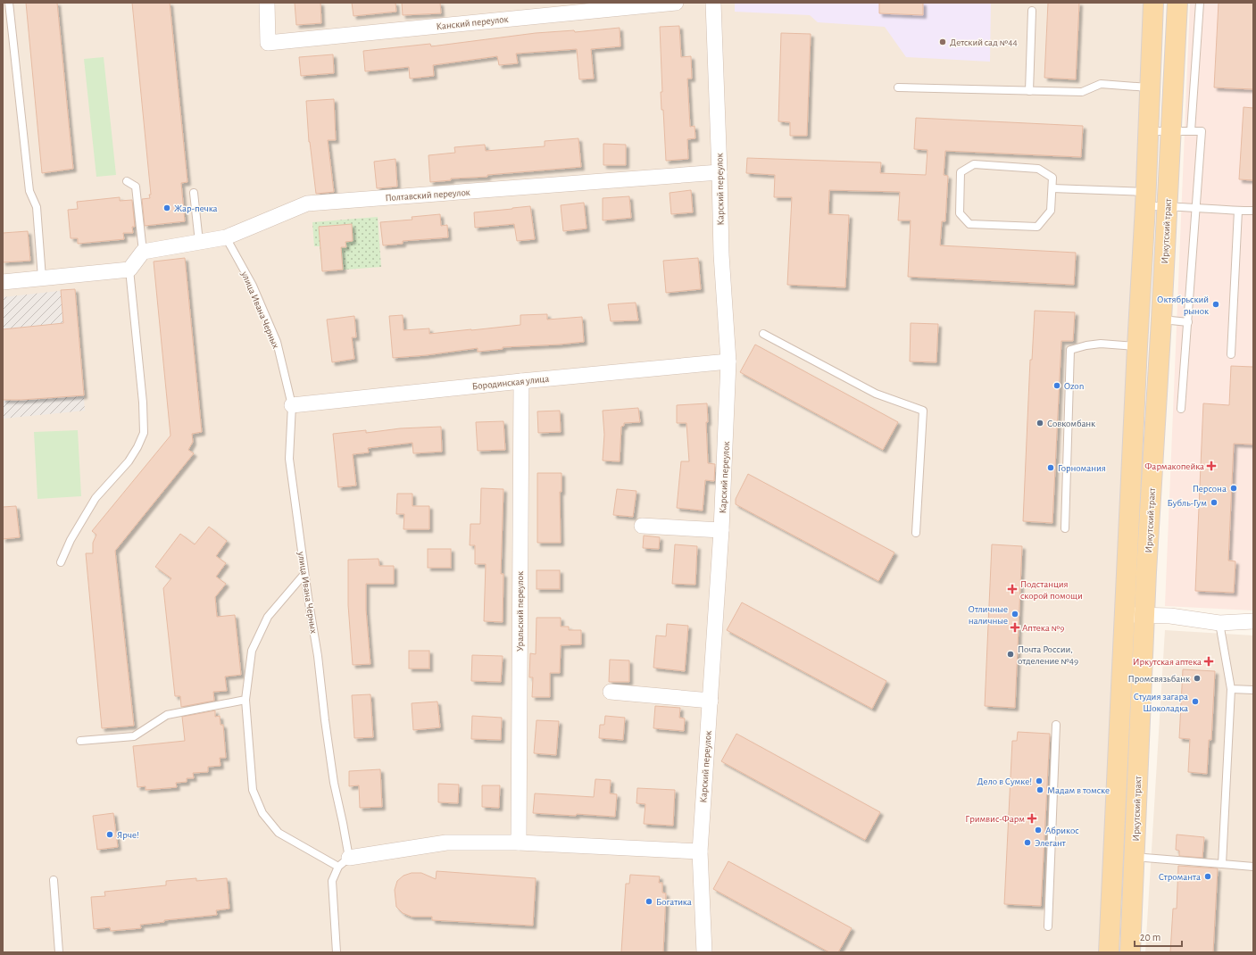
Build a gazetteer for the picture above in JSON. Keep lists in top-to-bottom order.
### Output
{
  "streets": {
    "main road": ["Иркутский тракт"],
    "street": [
      "Канский переулок",
      "Карский переулок",
      "Полтавский переулок",
      "Бородинская улица",
      "Уральский переулок"
    ],
    "lane": ["улица Ивана Черных"]
  },
  "crossings": [
    ["Карский переулок", "Полтавский переулок"],
    ["Карский переулок", "Бородинская улица"],
    ["Полтавский переулок", "улица Ивана Черных"],
    ["улица Ивана Черных", "Бородинская улица"],
    ["Бородинская улица", "Уральский переулок"]
  ],
  "places": {
    "other": [
      "Детский сад №44",
      "Жар-печка",
      "Октябрьский рынок",
      "Ozon",
      "Совкомбанк",
      "Горномания",
      "Персона",
      "Бубль-Гум",
      "Отличные наличные",
      "Почта России, отделение №49",
      "Промсвязьбанк",
      "Студия загара Шоколадка",
      "Дело в Сумке!",
      "Мадам в томске",
      "Абрикос",
      "Ярче!",
      "Элегант",
      "Строманта",
      "Богатика"
    ],
    "health": [
      "Фармакопейка",
      "Подстанция скорой помощи",
      "Аптека №9",
      "Иркутская аптека",
      "Гримвис-Фарм"
    ]
  },
  "scale_bar": "20 m"
}
